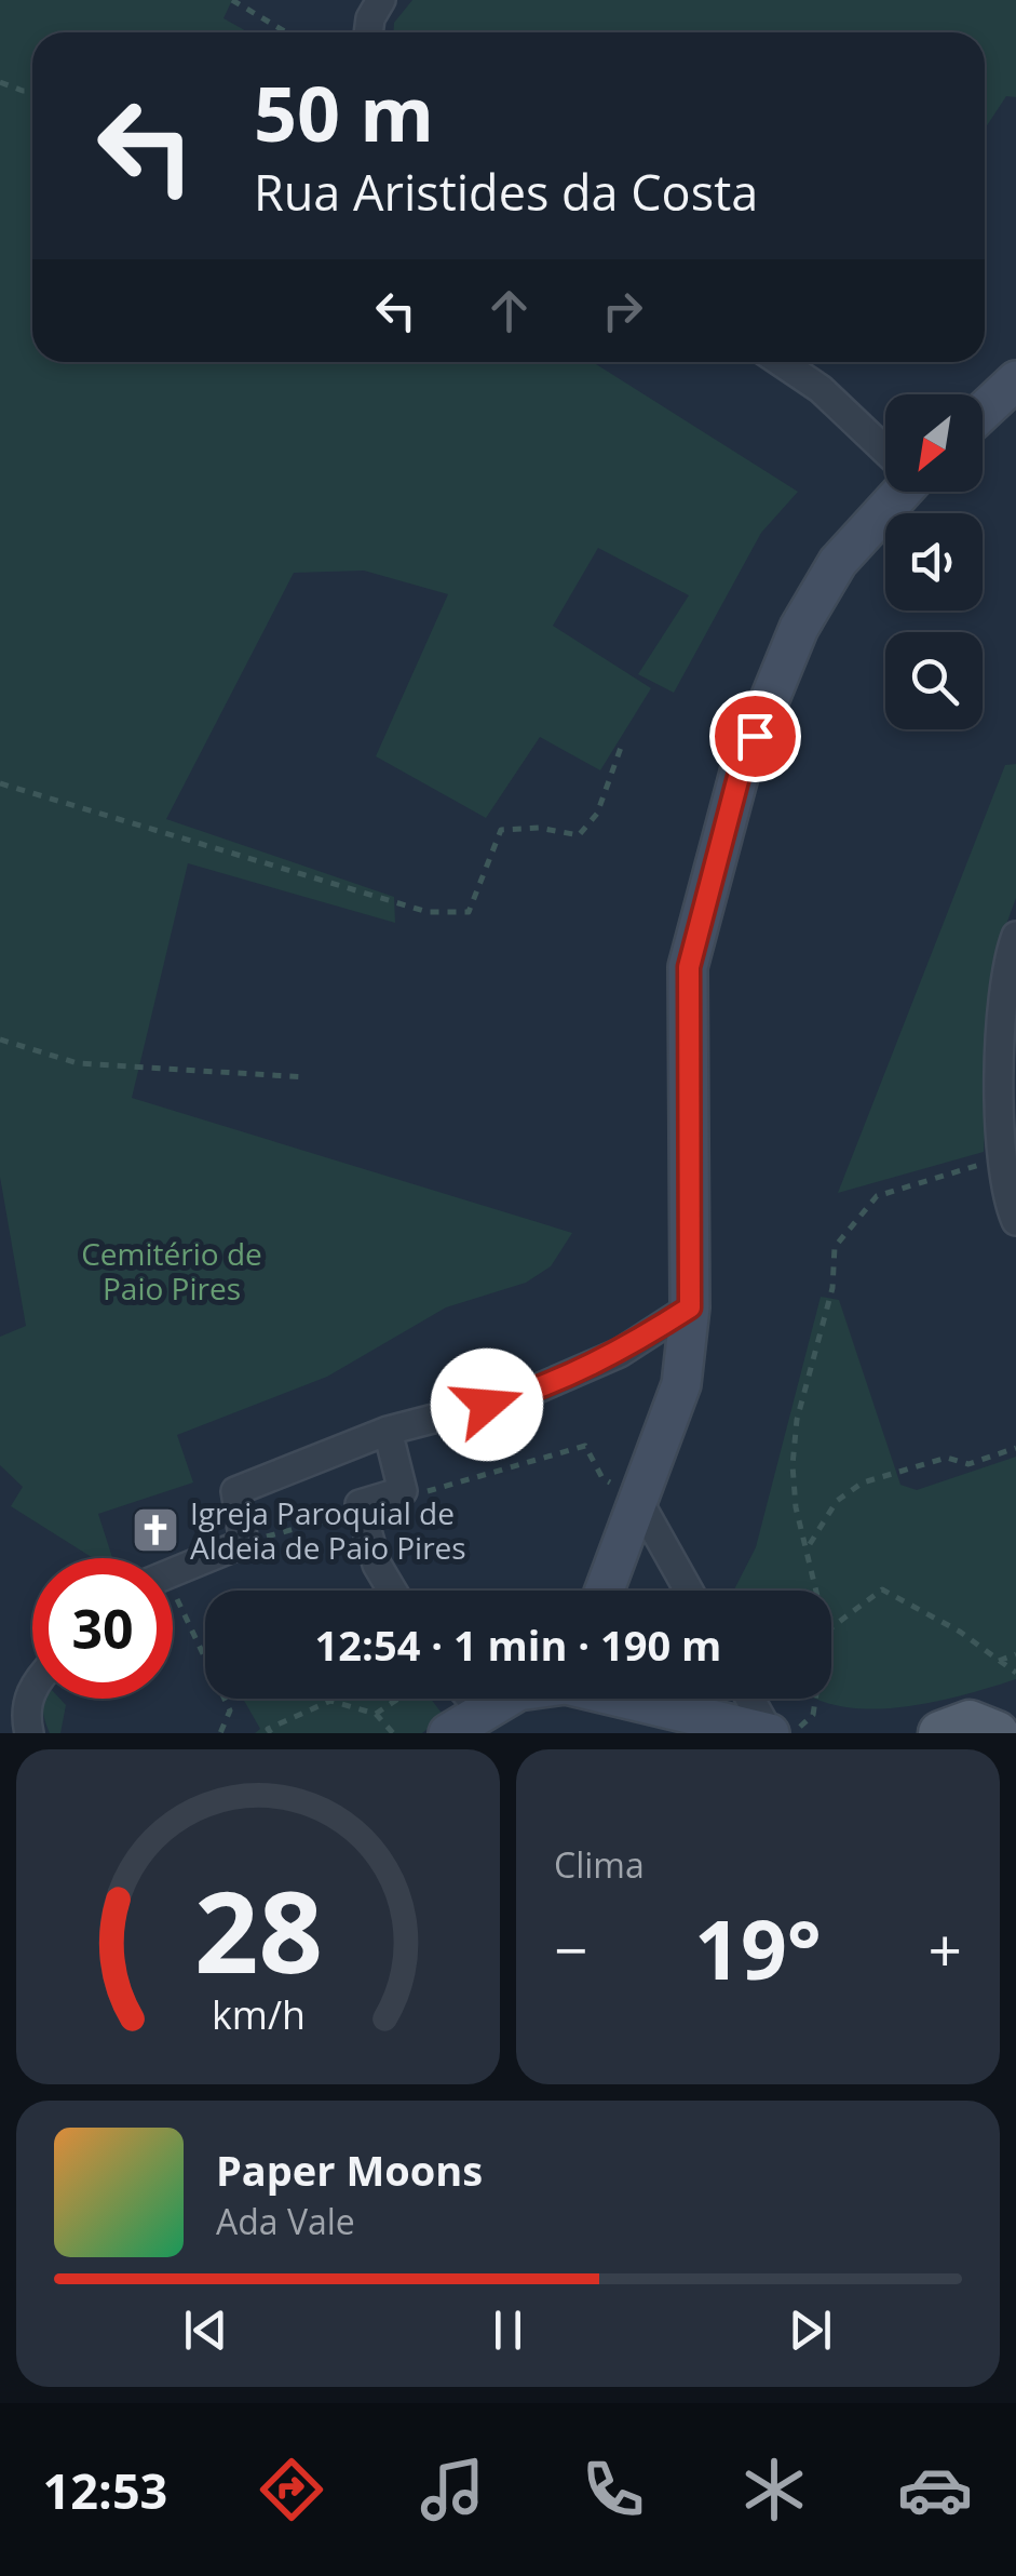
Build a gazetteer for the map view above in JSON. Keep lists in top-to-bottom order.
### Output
{
  "parks": ["Cemitério de Paio Pires"],
  "places": {
    "church": ["Igreja Paroquial de Aldeia de Paio Pires"]
  },
  "north": "bottom left",
  "page": {
    "turn": ["50 m", "Rua Aristides da Costa"],
    "limit": "30",
    "trip": "12:54 · 1 min · 190 m",
    "tile": "Clima",
    "heat": ["−", "19°", "+"],
    "song": ["Paper Moons", "Ada Vale"],
    "tabs": "12:53",
    "gauge": ["28", "km/h"]
  }
}
